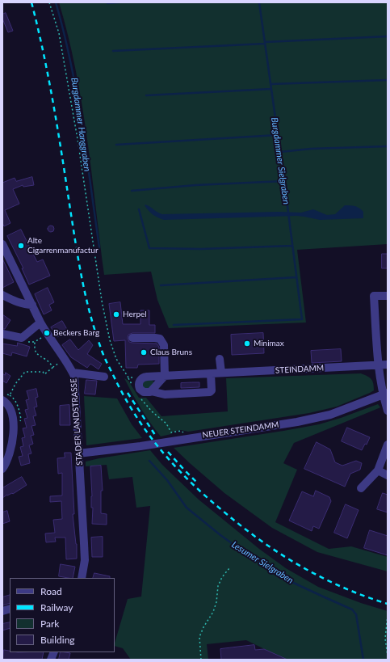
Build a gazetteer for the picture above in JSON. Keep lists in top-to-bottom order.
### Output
{
  "streets": {
    "street": ["STEINDAMM", "STADER LANDSTRASSE", "NEUER STEINDAMM"]
  },
  "crossings": [
    ["STADER LANDSTRASSE", "NEUER STEINDAMM"]
  ],
  "water": ["Burgdammer Hanggraben", "Burgdammer Sielgraben", "Lesumer Sielgraben"],
  "places": [
    "Alte Cigarrenmanufactur",
    "Herpel",
    "Beckers Barg",
    "Minimax",
    "Claus Bruns"
  ],
  "legend": [
    "Road",
    "Railway",
    "Park",
    "Building"
  ]
}
